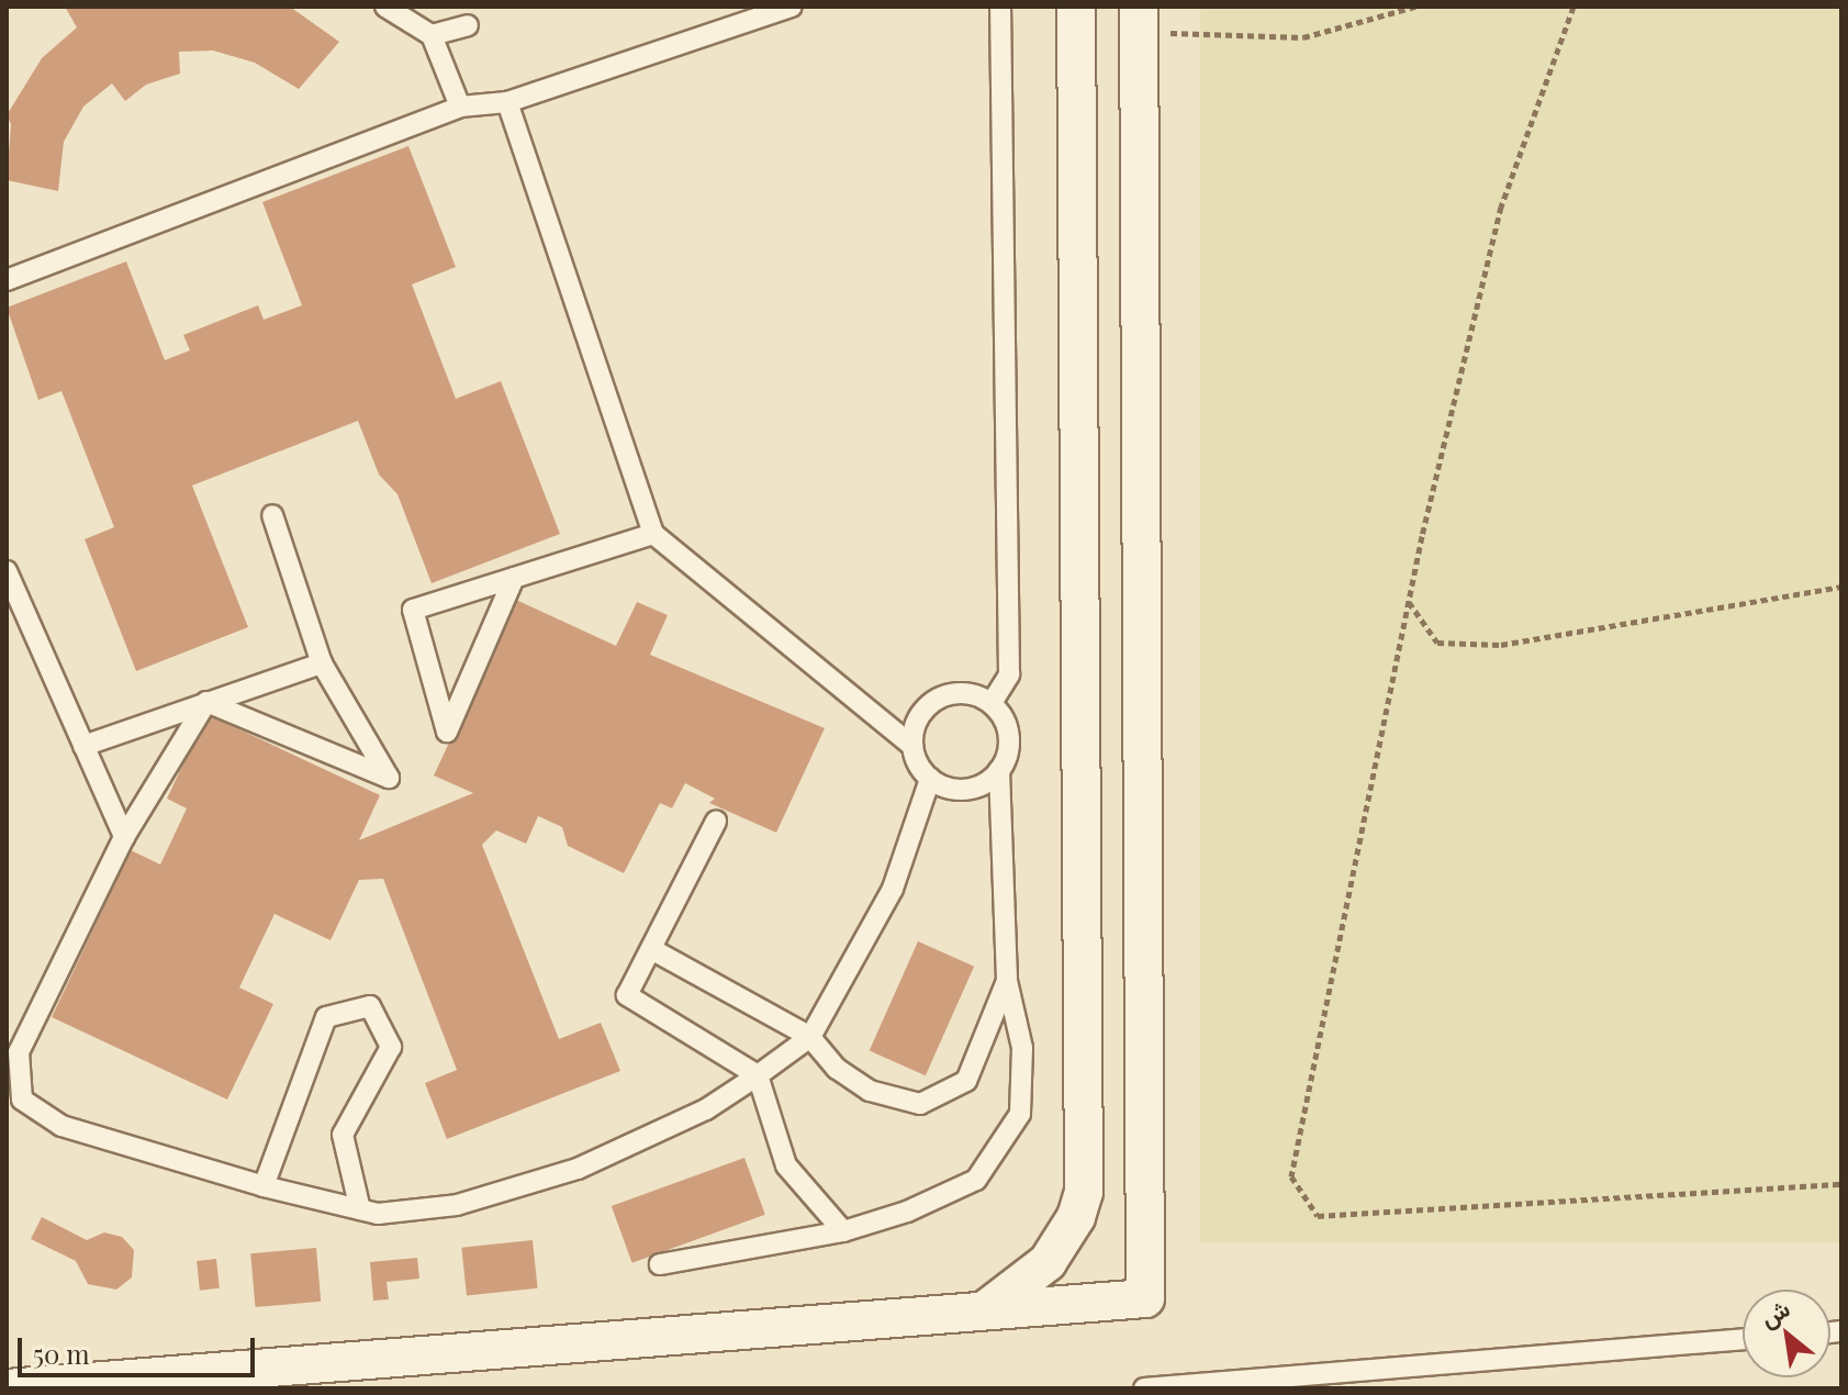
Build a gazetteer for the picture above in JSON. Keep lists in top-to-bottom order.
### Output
{
  "scale_bar": "50 m",
  "north": "top left"
}
